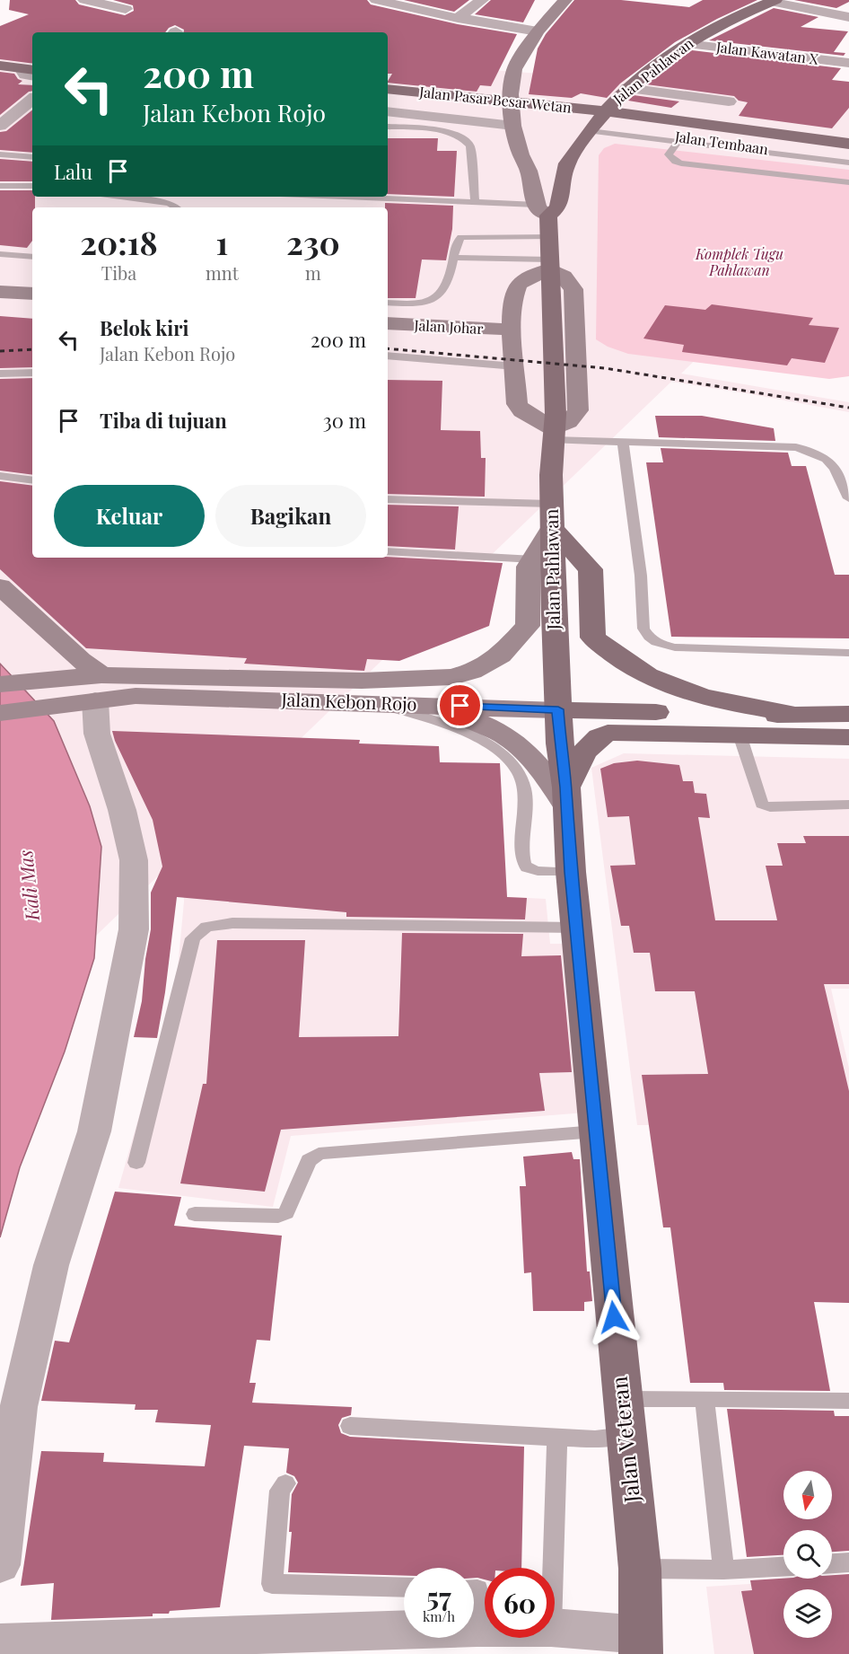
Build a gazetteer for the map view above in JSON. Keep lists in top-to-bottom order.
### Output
{
  "streets": {
    "main road": [
      "Jalan Pahlawan",
      "Jalan Pasar Besar Wetan",
      "Jalan Tembaan",
      "Jalan Johar",
      "Jalan Kebon Rojo",
      "Jalan Veteran"
    ],
    "street": ["Jalan Kawatan X"]
  },
  "crossings": [
    ["Jalan Kawatan X", "Jalan Pahlawan"],
    ["Jalan Pahlawan", "Jalan Pasar Besar Wetan"],
    ["Jalan Pahlawan", "Jalan Tembaan"],
    ["Jalan Pahlawan", "Jalan Kebon Rojo"],
    ["Jalan Pahlawan", "Jalan Veteran"],
    ["Jalan Pasar Besar Wetan", "Jalan Tembaan"],
    ["Jalan Kebon Rojo", "Jalan Veteran"]
  ],
  "water": ["Kali Mas"],
  "parks": ["Komplek Tugu Pahlawan"],
  "north": "bottom",
  "page": {
    "turn": ["200 m", "Jalan Kebon Rojo"],
    "then": "Lalu",
    "eta": [
      "20:18",
      "Tiba",
      "1",
      "mnt",
      "230",
      "m"
    ],
    "list": [
      {
        "name": "Belok kiri",
        "note": "Jalan Kebon Rojo",
        "value": "200 m"
      },
      {
        "name": "Tiba di tujuan",
        "value": "30 m"
      }
    ],
    "buttons": ["Keluar", "Bagikan"],
    "speed": "57 km/h",
    "limit": "60"
  }
}
